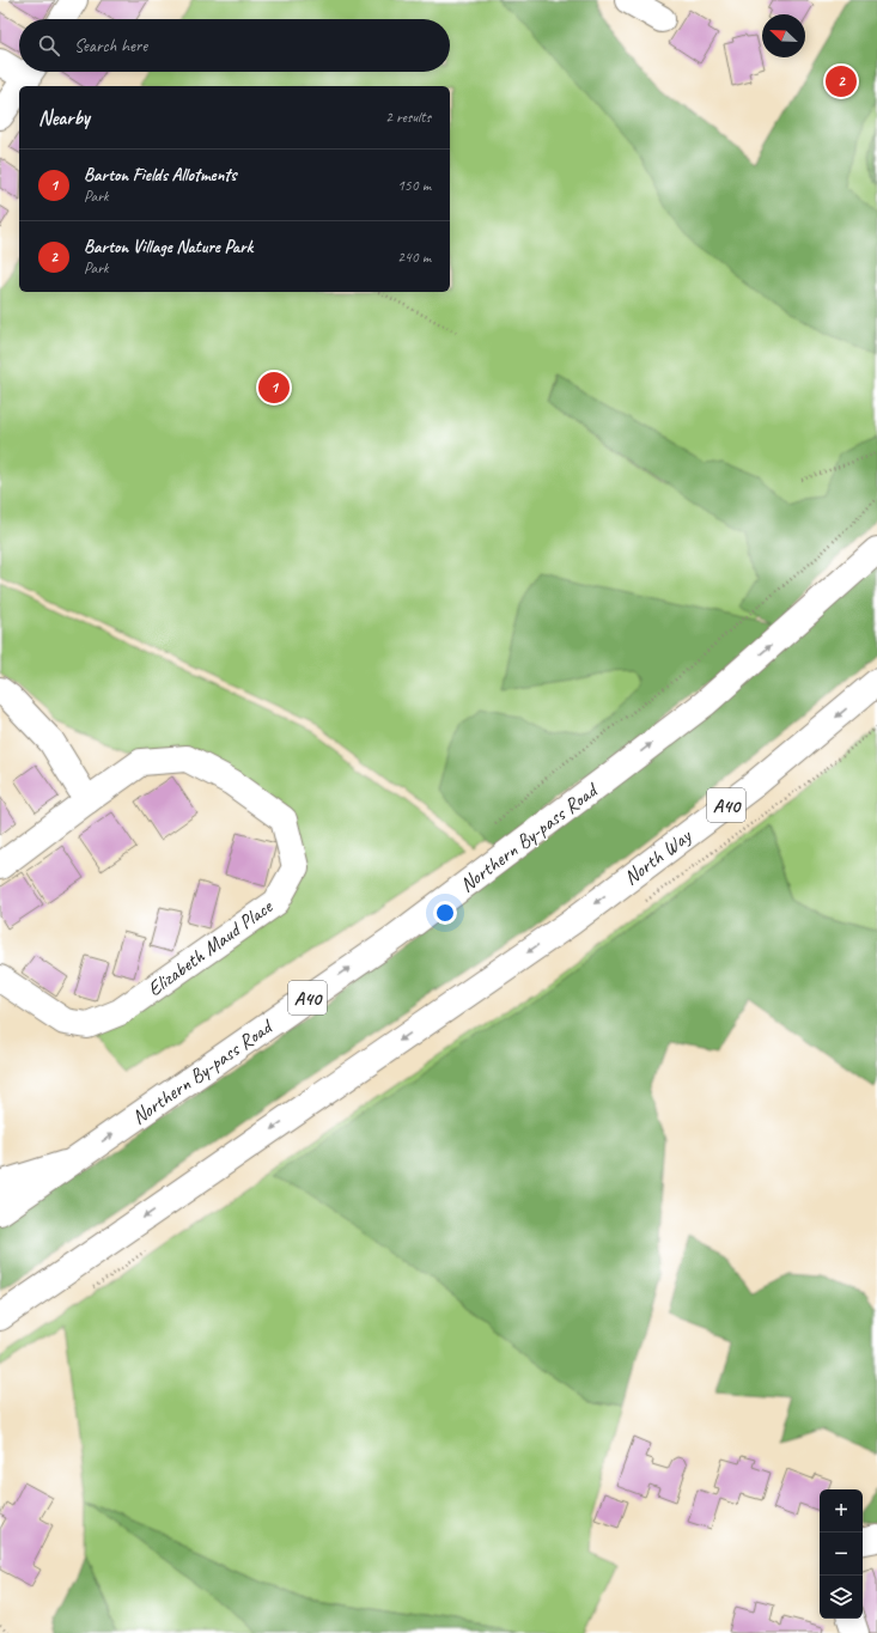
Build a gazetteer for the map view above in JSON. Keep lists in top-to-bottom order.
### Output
{
  "streets": {
    "main road": [
      "A40",
      "Northern By-pass Road",
      "North Way",
      "Elizabeth Maud Place"
    ]
  },
  "one_way": ["Northern By-pass Road", "North Way"],
  "north": "top left",
  "page": {
    "search": "Search here",
    "pins": ["2", "1"],
    "heading": ["Nearby", "2 results"],
    "list": [
      {
        "mark": "1",
        "name": "Barton Fields Allotments",
        "note": "Park",
        "value": "150 m"
      },
      {
        "mark": "2",
        "name": "Barton Village Nature Park",
        "note": "Park",
        "value": "240 m"
      }
    ],
    "map_buttons": ["+", "−"]
  }
}
